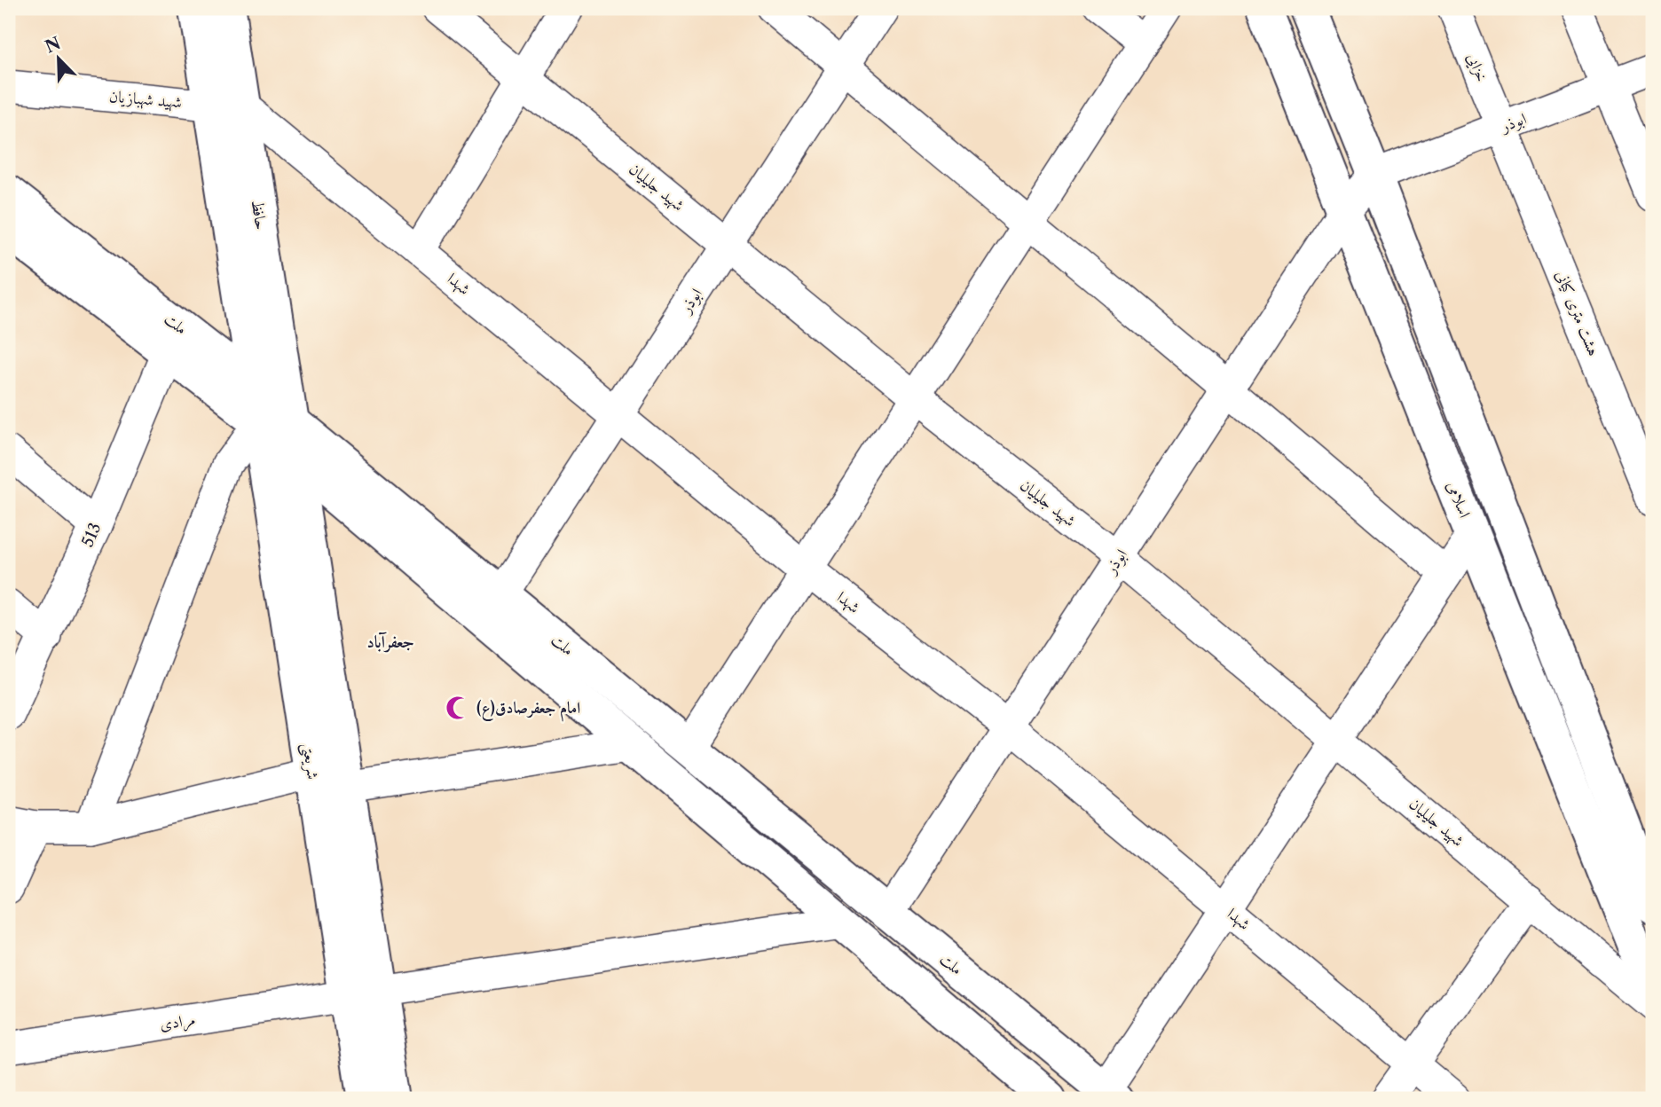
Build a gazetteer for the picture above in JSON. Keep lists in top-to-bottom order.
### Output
{
  "streets": {
    "street": [
      "خزایی",
      "شهید شهبازیان",
      "ابوذر",
      "شهید جلیلیان",
      "حافظ",
      "شهدا",
      "هشت متری کیانی",
      "ملت",
      "اسلامی",
      "513",
      "شریعتی",
      "مرادی"
    ]
  },
  "crossings": [
    ["خزایی", "ابوذر"],
    ["خزایی", "هشت متری کیانی"],
    ["شهید شهبازیان", "حافظ"],
    ["شهید شهبازیان", "شهدا"],
    ["ابوذر", "شهید جلیلیان"],
    ["ابوذر", "شهدا"],
    ["ابوذر", "هشت متری کیانی"],
    ["ابوذر", "ملت"],
    ["ابوذر", "اسلامی"],
    ["حافظ", "شهدا"],
    ["حافظ", "ملت"],
    ["حافظ", "شریعتی"],
    ["ملت", "513"],
    ["ملت", "شریعتی"],
    ["ملت", "مرادی"],
    ["شریعتی", "مرادی"]
  ],
  "districts": ["جعفرآباد"],
  "places": {
    "mosque": ["امام جعفرصادق(ع)"]
  },
  "north": "top left"
}
